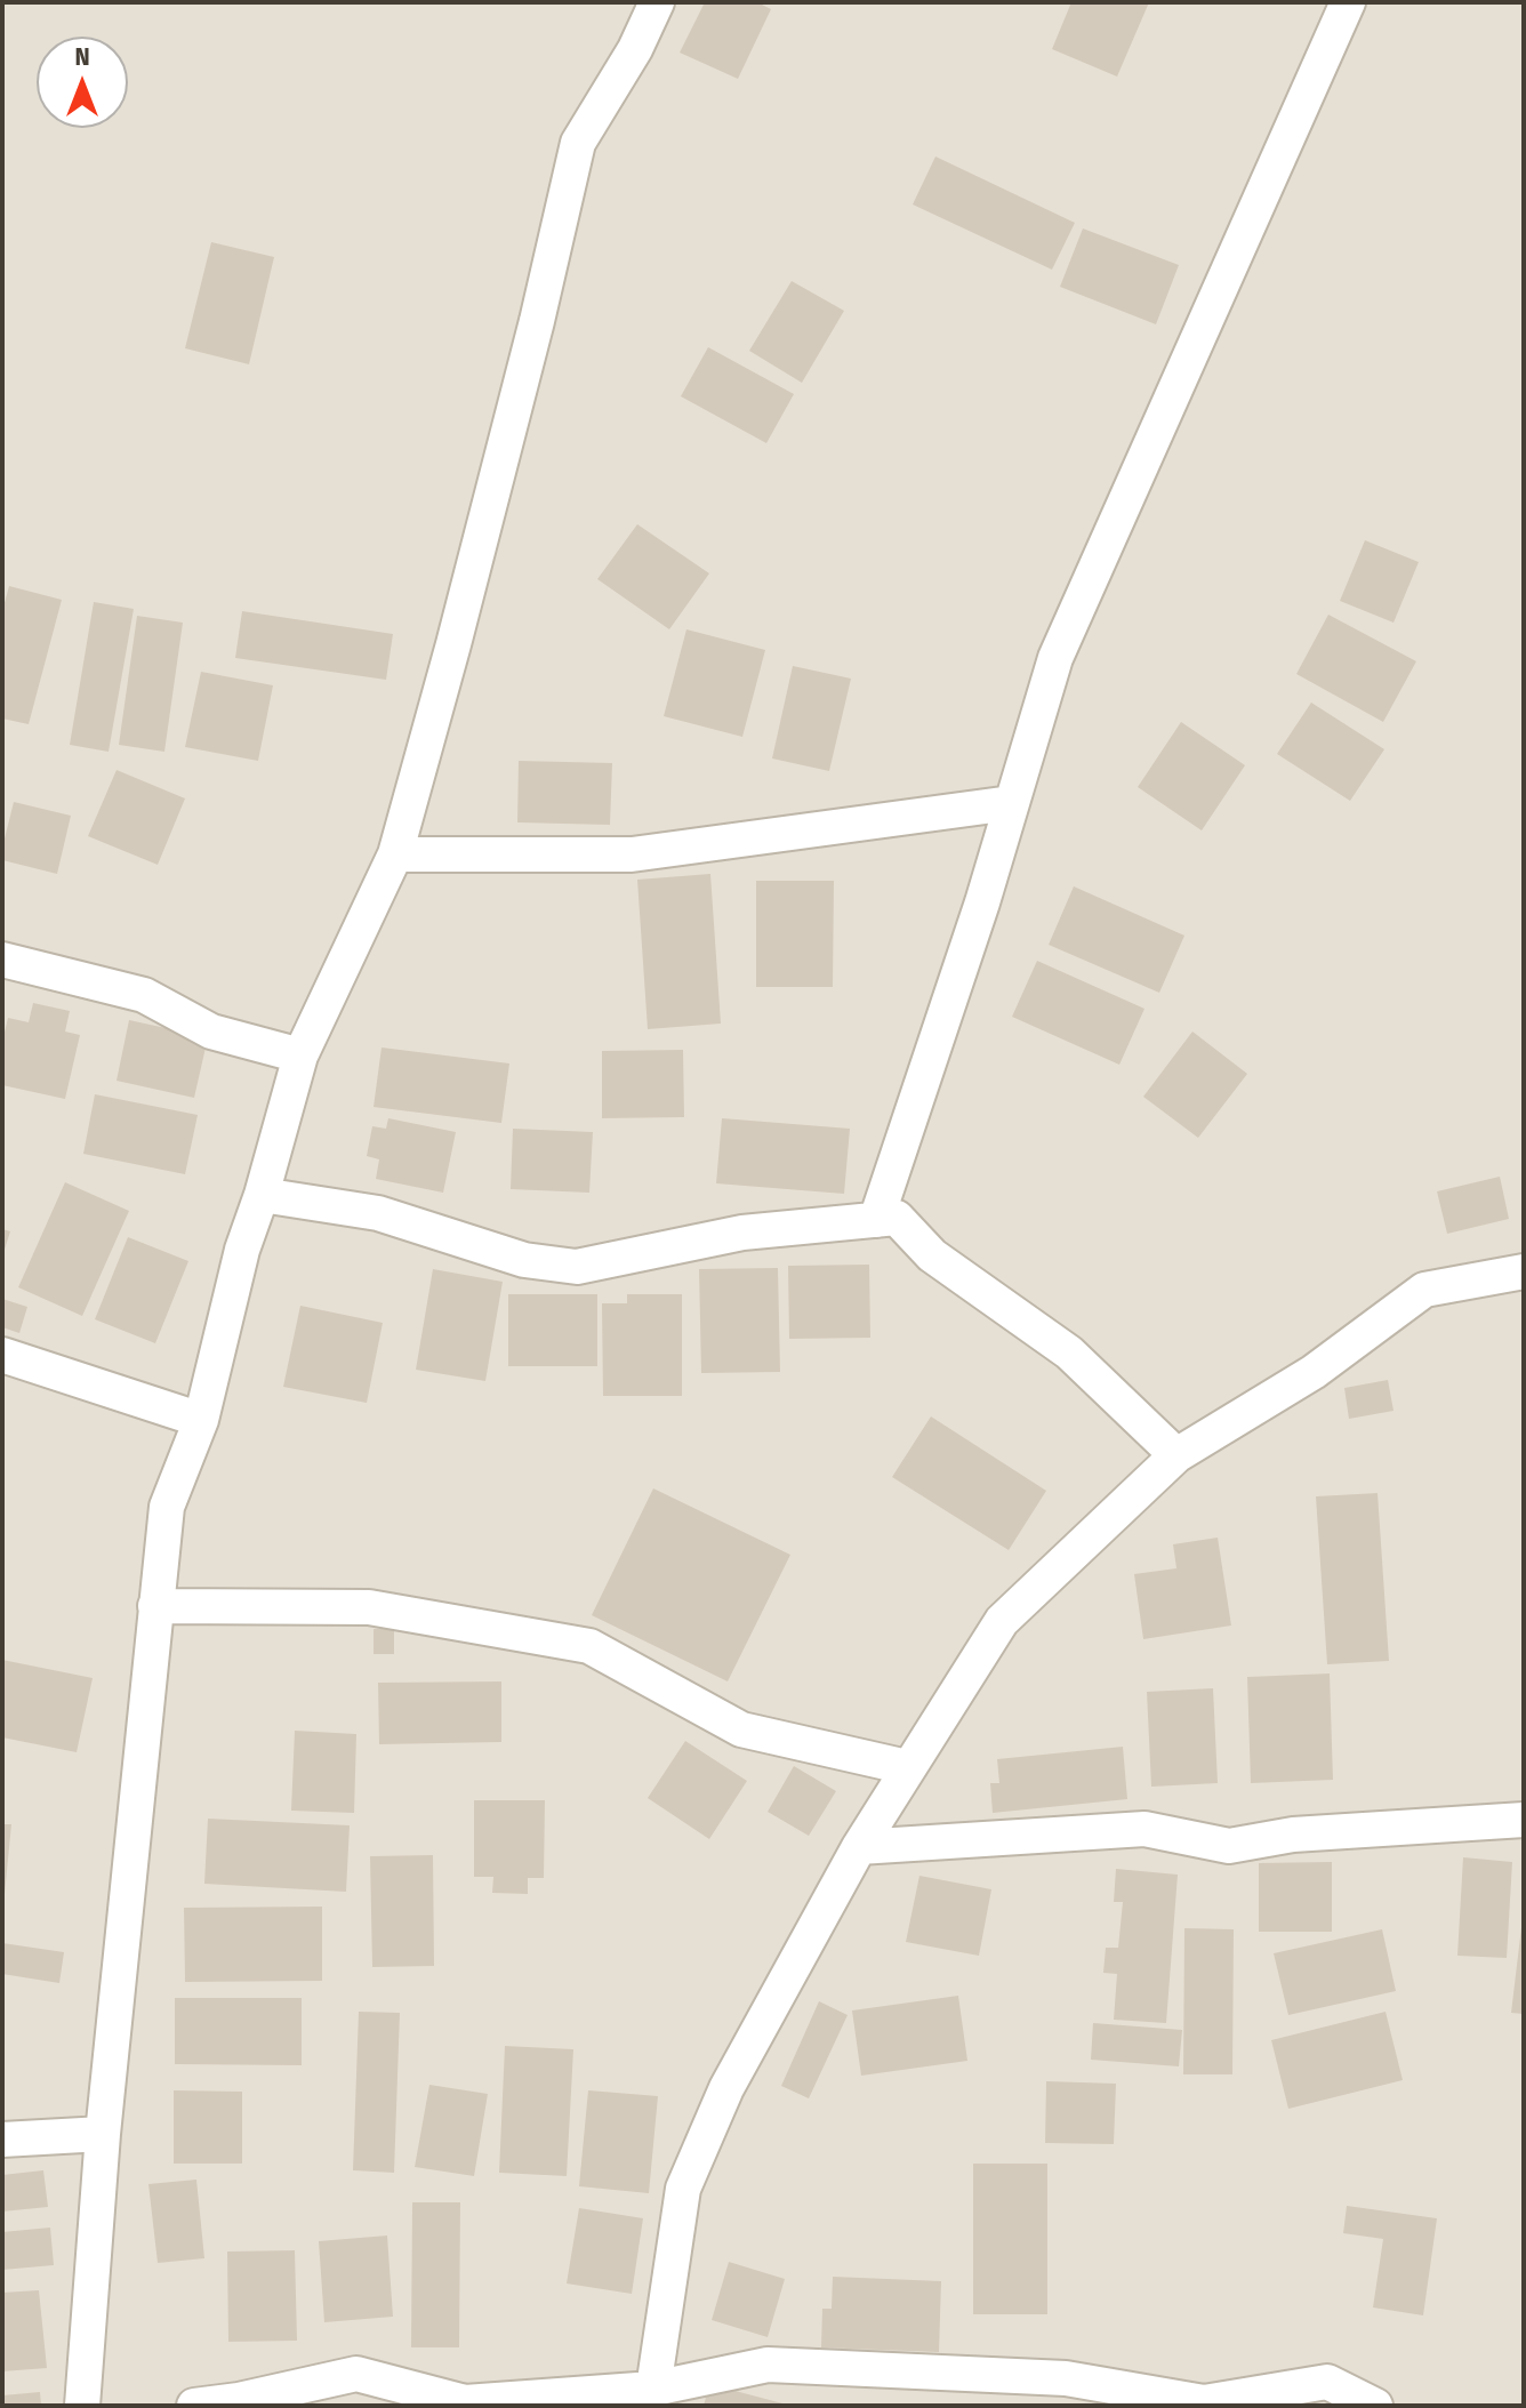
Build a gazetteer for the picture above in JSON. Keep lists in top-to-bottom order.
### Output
{
  "north": "top"
}
